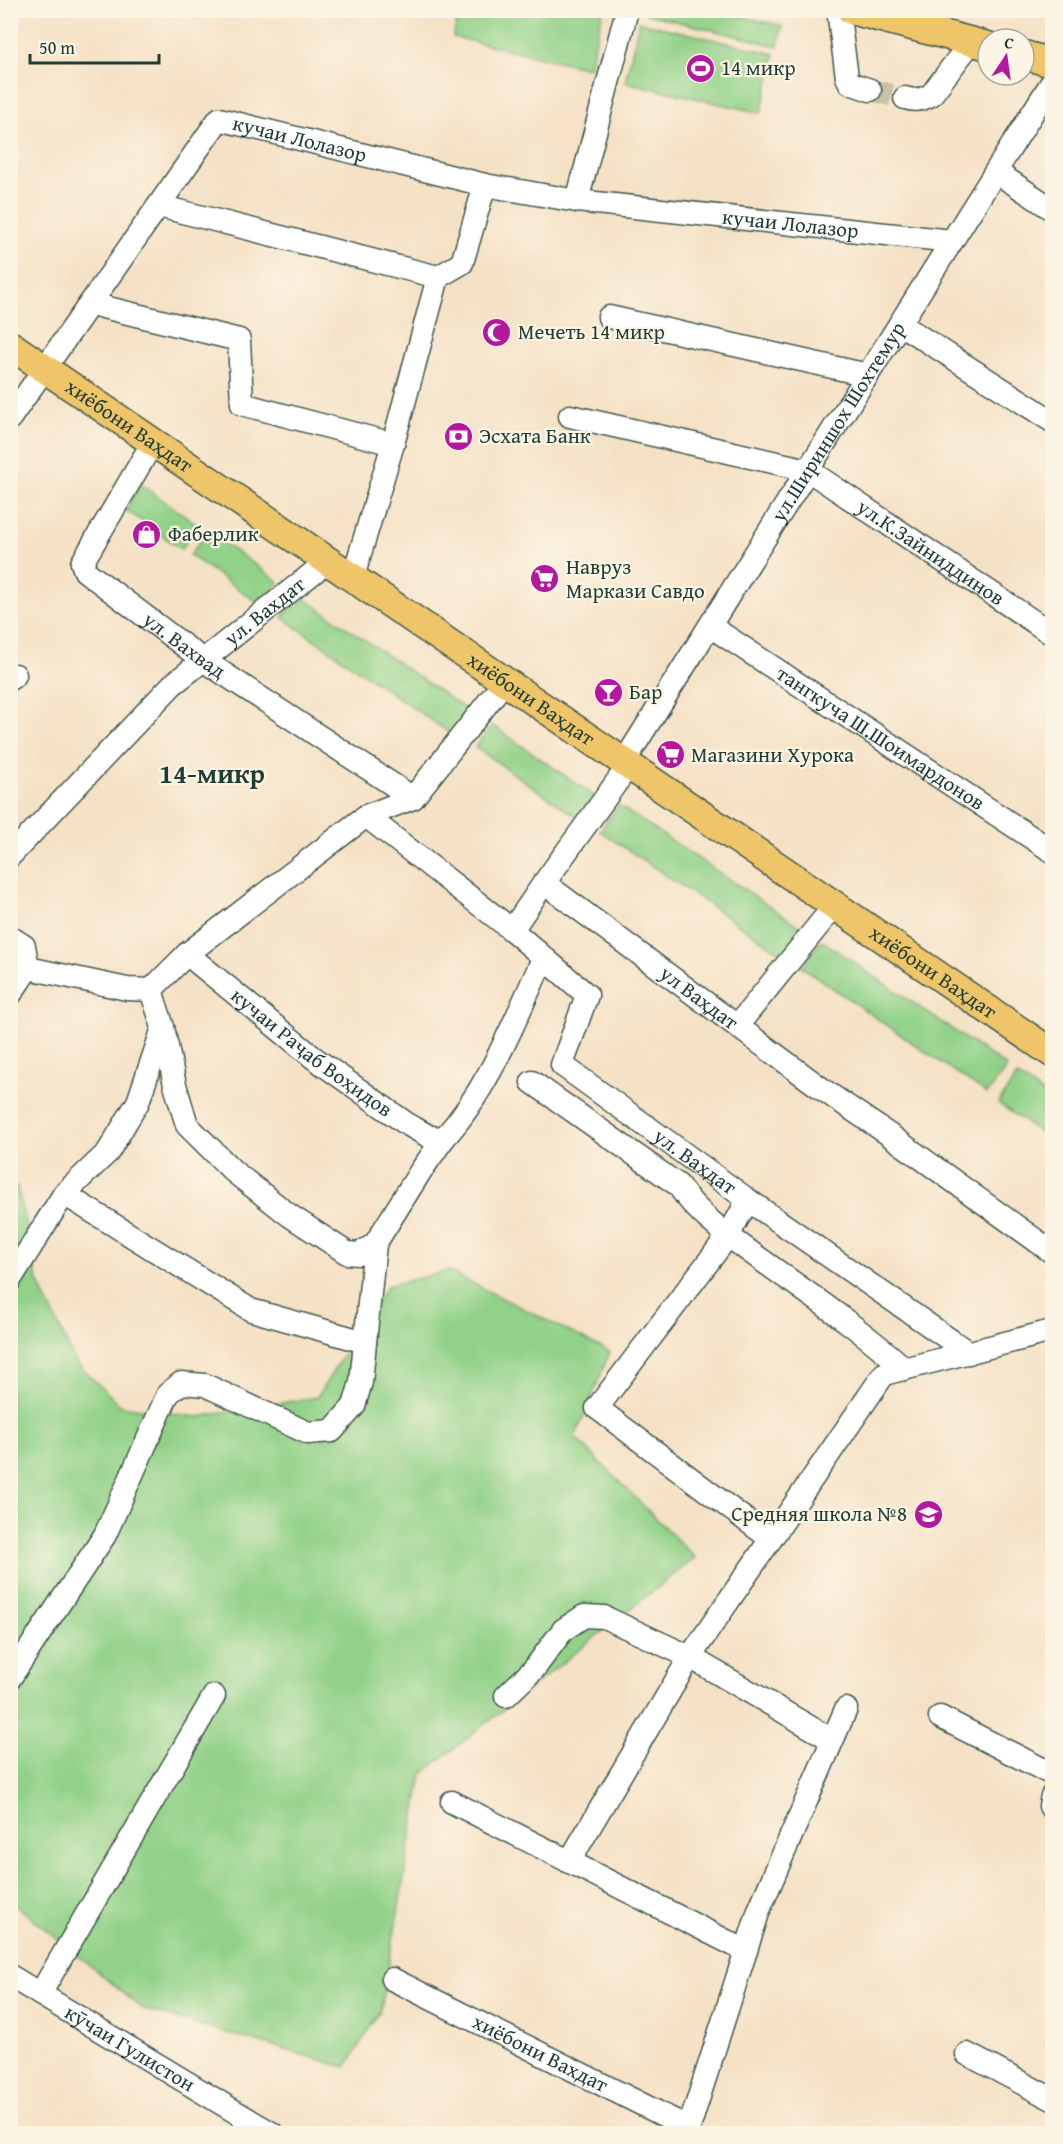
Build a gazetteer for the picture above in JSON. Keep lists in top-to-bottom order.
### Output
{
  "streets": {
    "main road": ["хиёбони Ваҳдат"],
    "street": [
      "кучаи Лолазор",
      "ул.Шириншох Шохтемур",
      "ул.К.Зайниддинов",
      "ул. Вахдат",
      "ул. Вахвад",
      "тангкуча Ш.Шоимардонов",
      "ул Ваҳдат",
      "кучаи Раҷаб Воҳидов",
      "кӯчаи Гулистон",
      "хиёбони Вахдат"
    ]
  },
  "crossings": [
    ["кучаи Лолазор", "ул.Шириншох Шохтемур"],
    ["кучаи Лолазор", "хиёбони Ваҳдат"],
    ["ул.Шириншох Шохтемур", "хиёбони Ваҳдат"],
    ["ул.Шириншох Шохтемур", "ул.К.Зайниддинов"],
    ["ул.Шириншох Шохтемур", "тангкуча Ш.Шоимардонов"],
    ["хиёбони Ваҳдат", "ул. Вахдат"],
    ["хиёбони Ваҳдат", "ул. Вахвад"],
    ["ул. Вахдат", "ул. Вахвад"]
  ],
  "districts": ["14-микр"],
  "places": {
    "sports": ["14 микр"],
    "mosque": ["Мечеть 14 микр"],
    "bank": ["Эсхата Банк"],
    "shop": ["Фаберлик"],
    "supermarket": ["Навруз Маркази Савдо", "Магазини Хурока"],
    "bar": ["Бар"],
    "school or university": ["Средняя школа №8"]
  },
  "scale_bar": "50 m",
  "north": "top"
}
